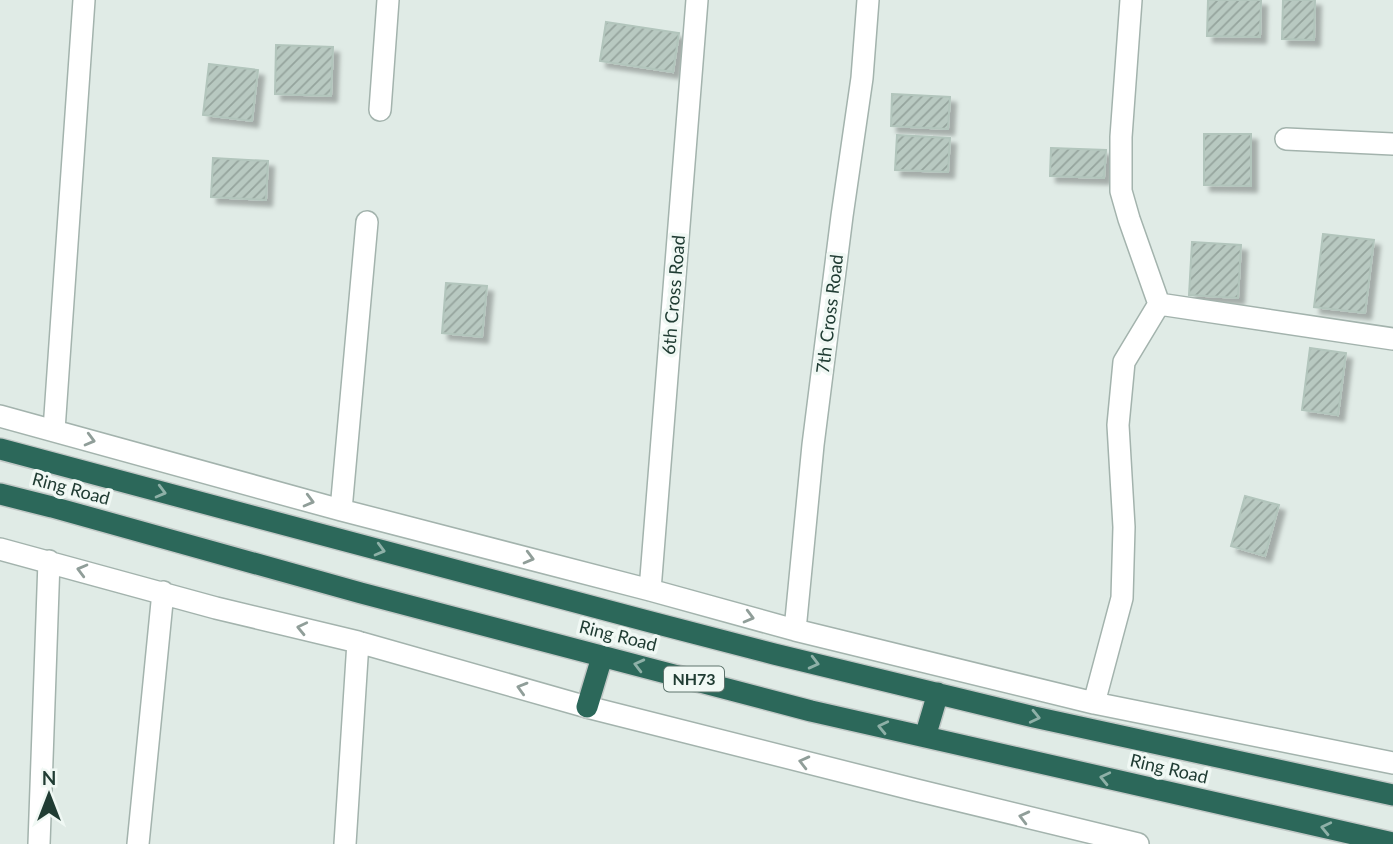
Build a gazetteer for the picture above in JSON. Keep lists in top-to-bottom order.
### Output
{
  "streets": {
    "highway": ["Ring Road", "NH73"],
    "street": ["6th Cross Road", "7th Cross Road"]
  },
  "north": "top"
}
